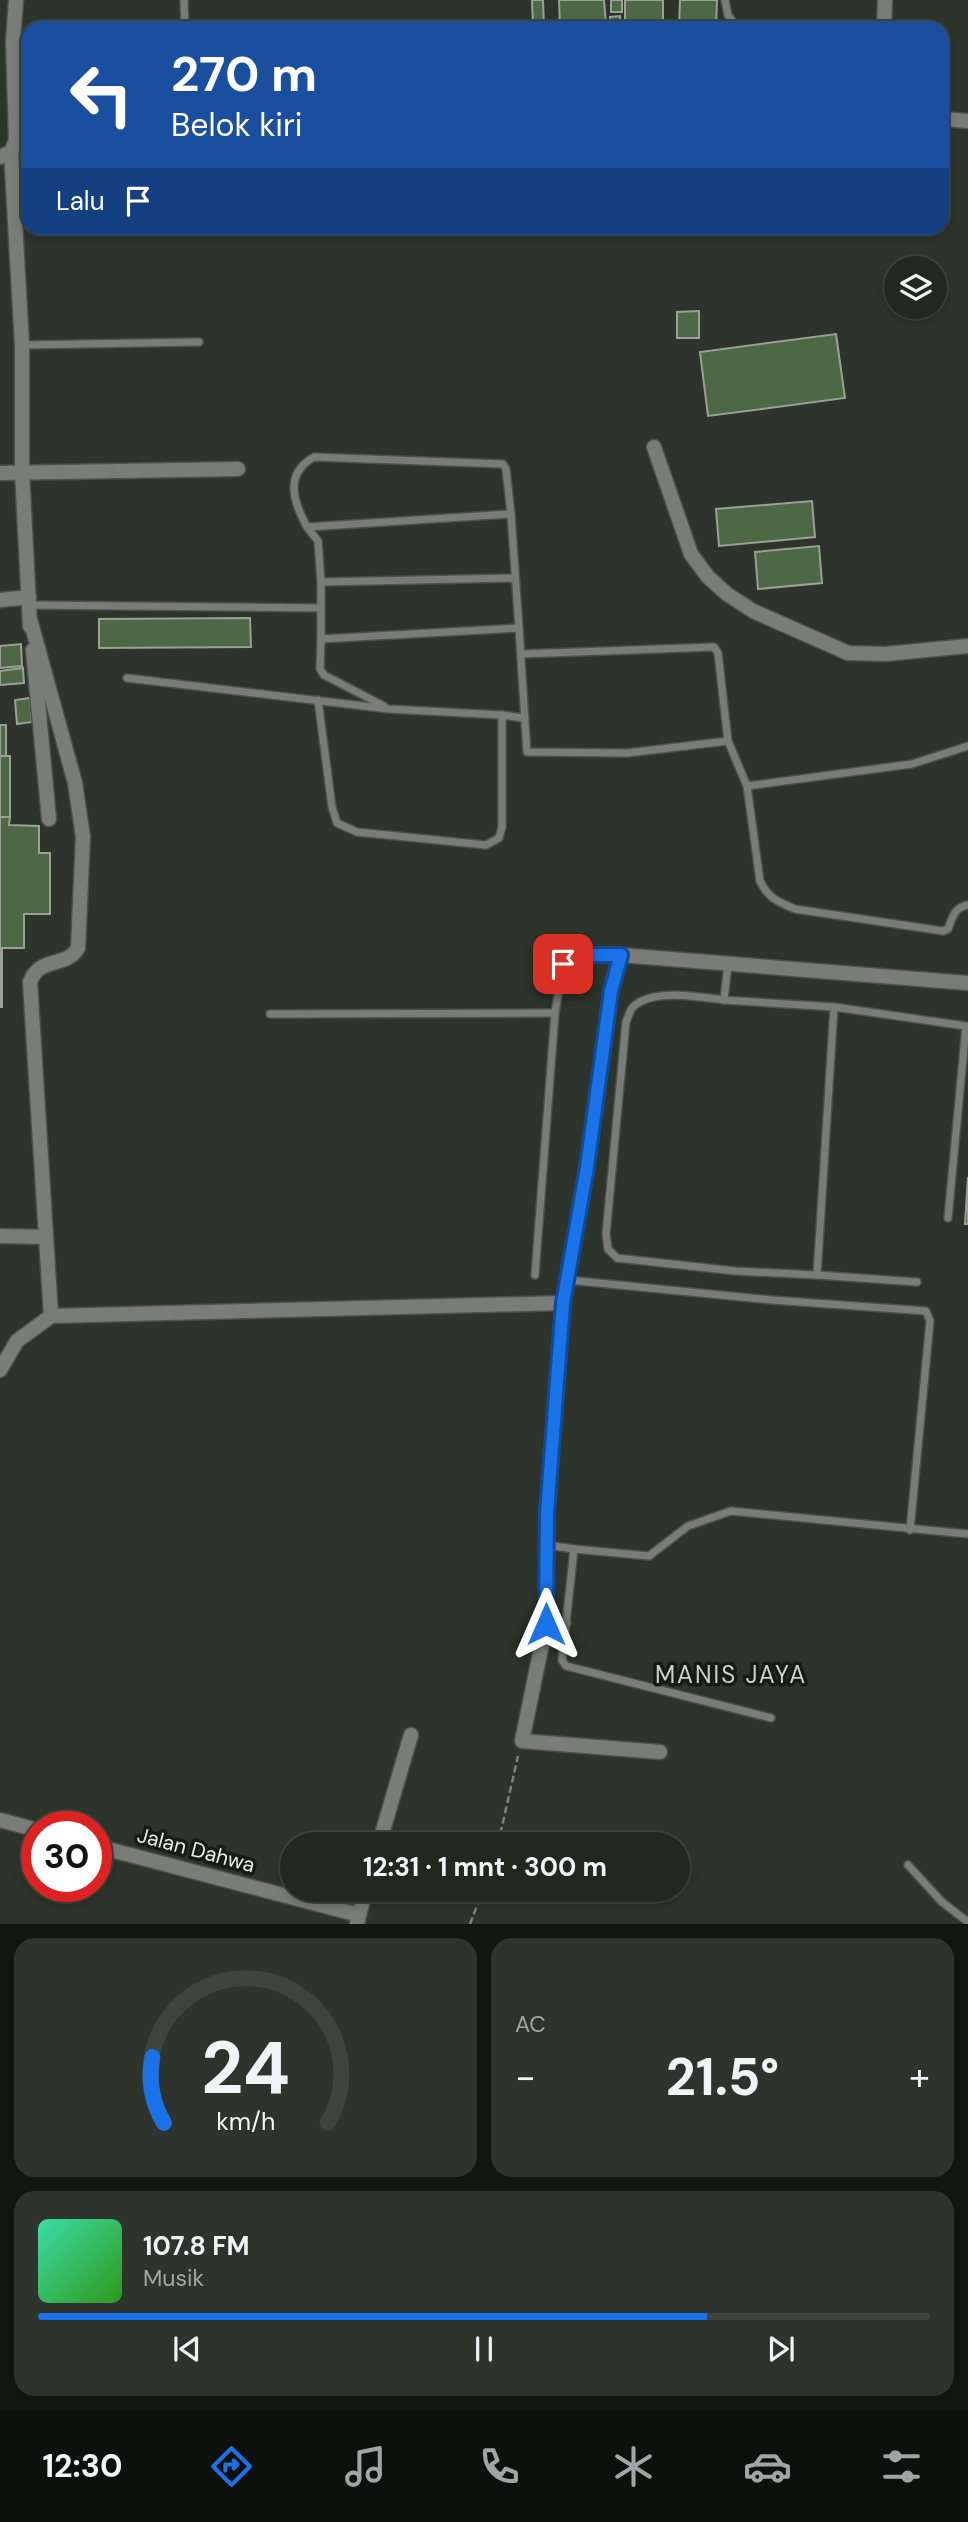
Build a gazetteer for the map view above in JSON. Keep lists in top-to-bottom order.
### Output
{
  "streets": {
    "street": ["Jalan Dahwa"]
  },
  "districts": ["MANIS JAYA"],
  "page": {
    "turn": ["270 m", "Belok kiri"],
    "then": "Lalu",
    "limit": "30",
    "trip": "12:31 · 1 mnt · 300 m",
    "tile": "AC",
    "heat": ["−", "21.5°", "+"],
    "song": ["107.8 FM", "Musik"],
    "tabs": "12:30",
    "gauge": ["24", "km/h"]
  }
}
